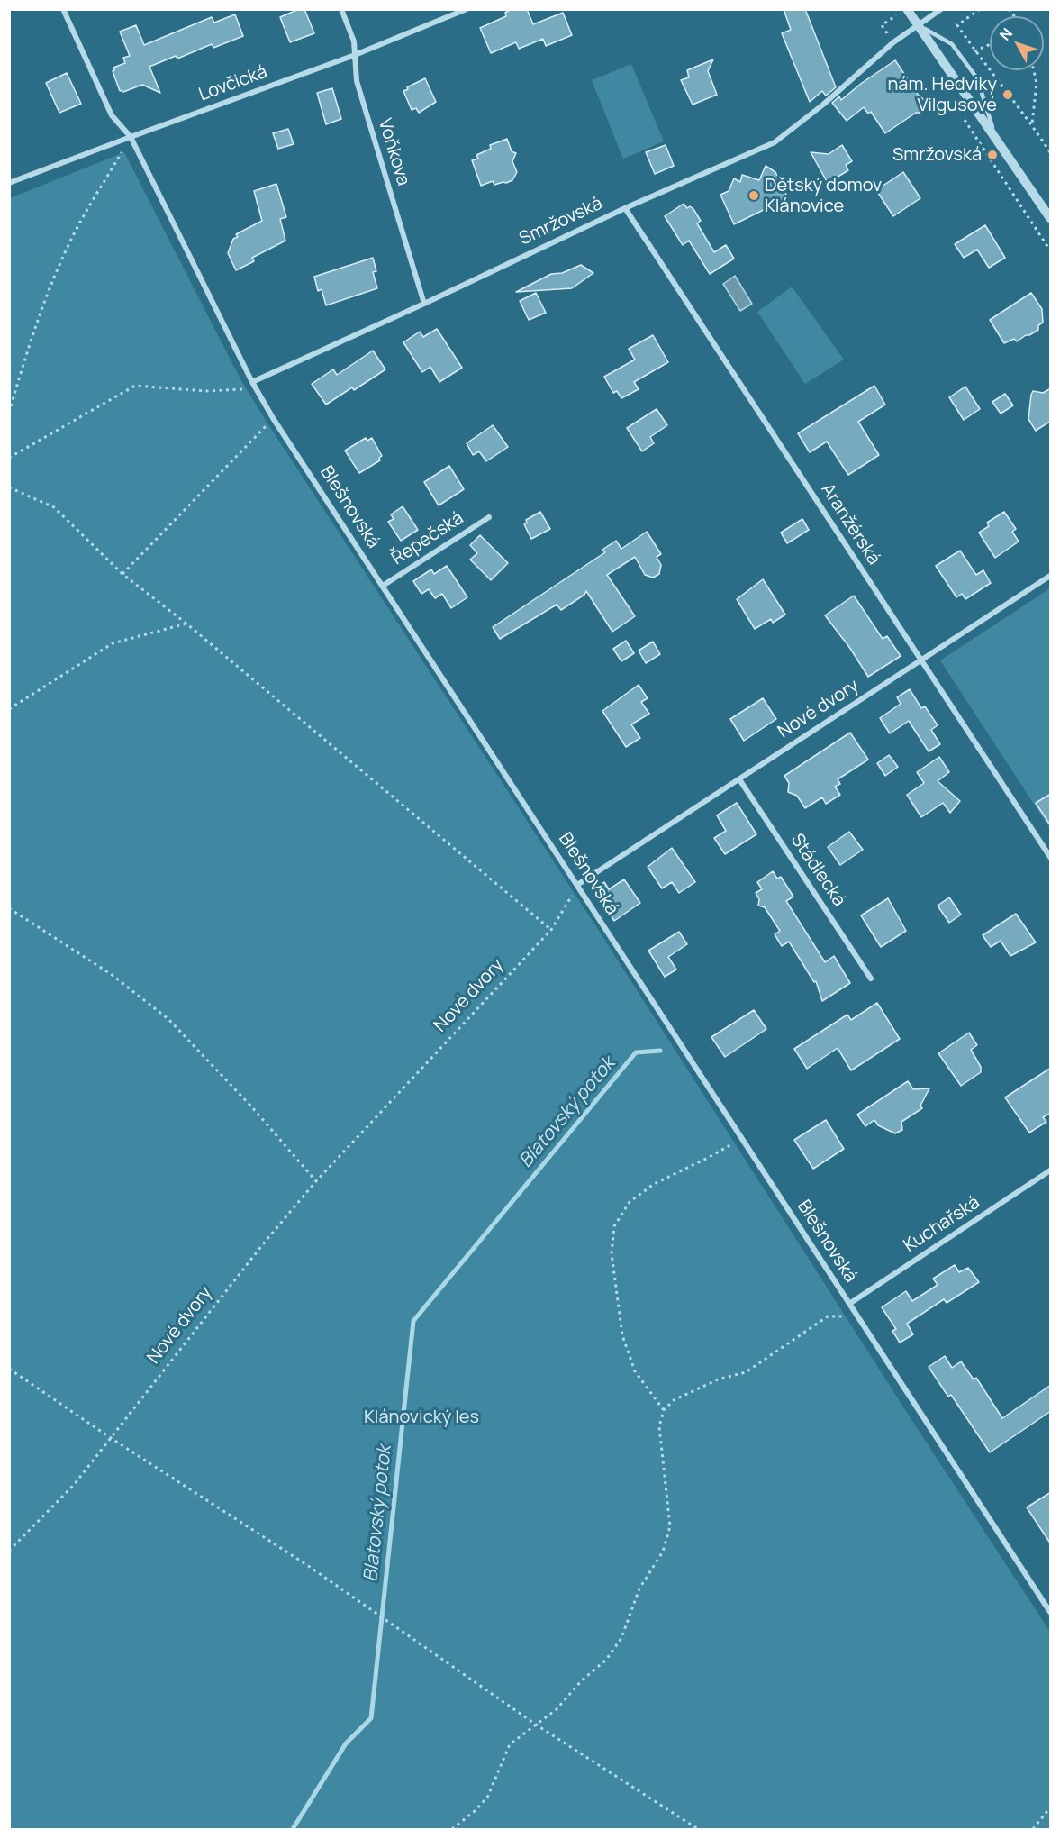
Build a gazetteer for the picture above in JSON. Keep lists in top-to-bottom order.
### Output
{
  "streets": {
    "street": [
      "Lovčická",
      "Voňkova",
      "Smržovská",
      "Blešnovská",
      "Aranžérská",
      "Řepečská",
      "Nové dvory",
      "Stádlecká",
      "Kuchařská"
    ]
  },
  "crossings": [
    ["Lovčická", "Voňkova"],
    ["Lovčická", "Blešnovská"],
    ["Voňkova", "Smržovská"],
    ["Smržovská", "Blešnovská"],
    ["Smržovská", "Aranžérská"],
    ["Blešnovská", "Řepečská"],
    ["Blešnovská", "Nové dvory"],
    ["Blešnovská", "Kuchařská"],
    ["Aranžérská", "Nové dvory"],
    ["Nové dvory", "Stádlecká"]
  ],
  "water": ["Blatovský potok"],
  "parks": ["Klánovický les"],
  "places": ["nám. Hedviky Vilgusové", "Smržovská", "Dětský domov Klánovice"],
  "north": "top left"
}
